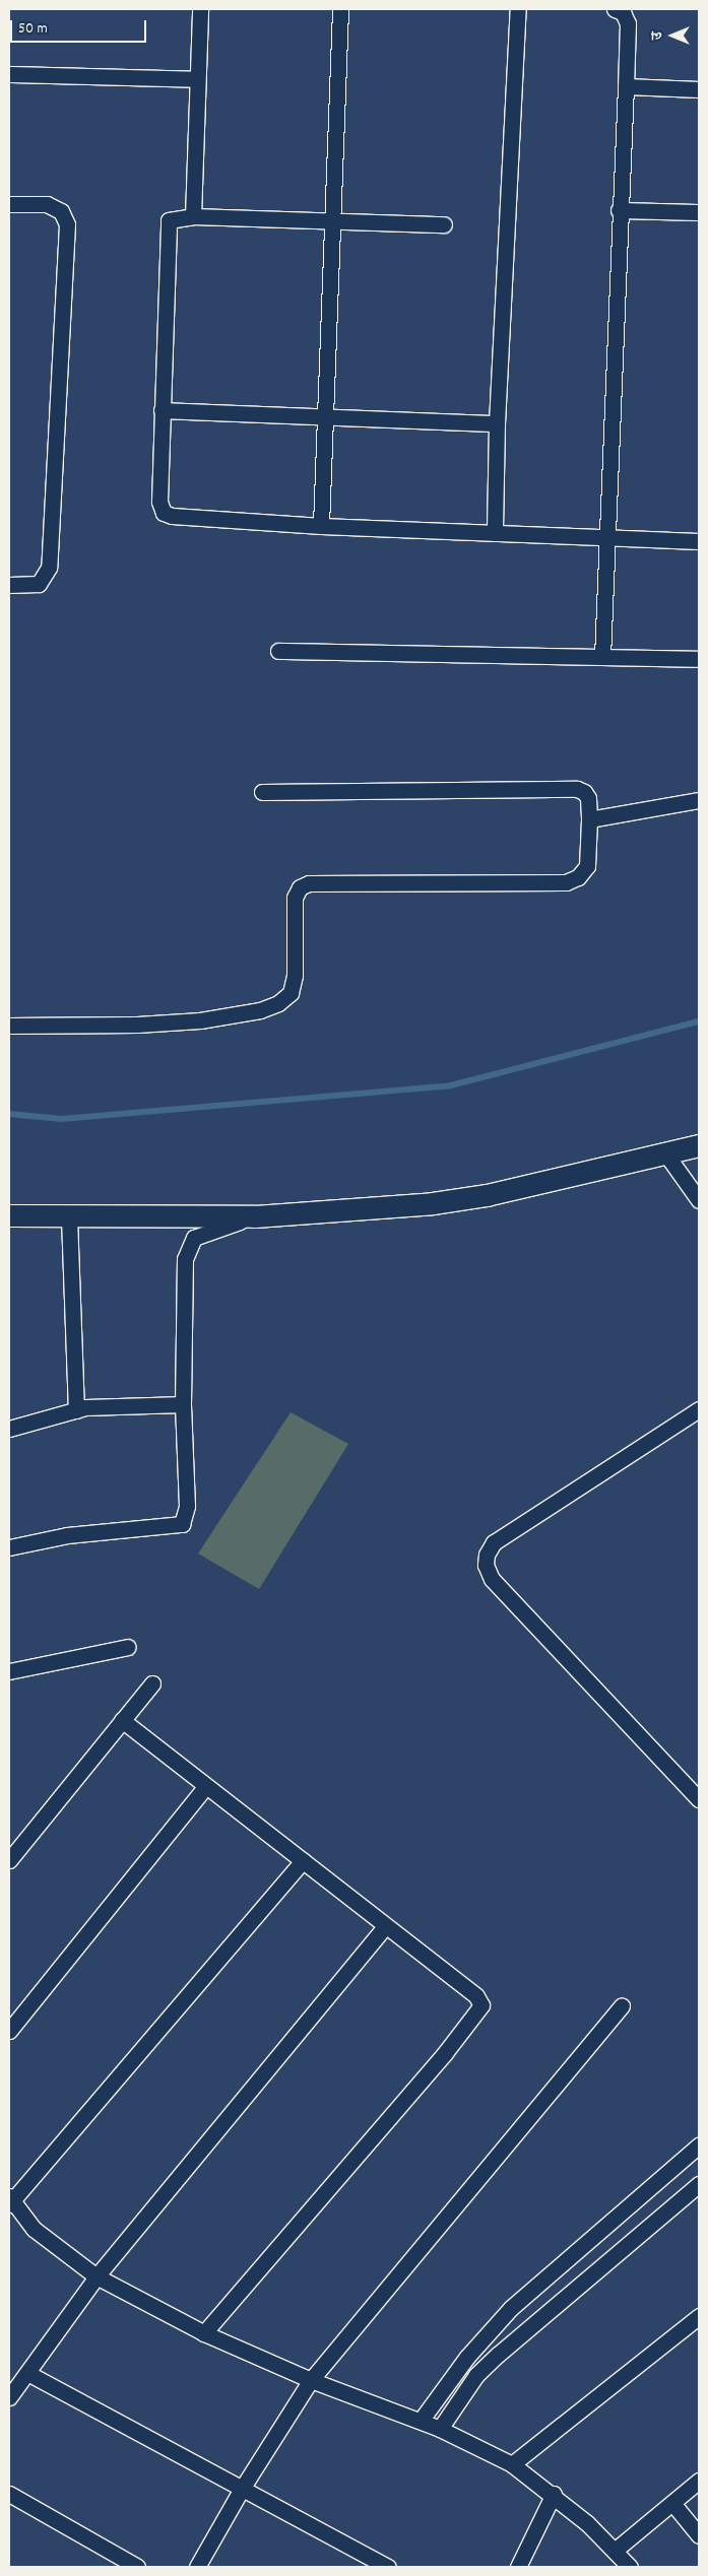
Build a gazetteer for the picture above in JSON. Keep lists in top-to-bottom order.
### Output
{
  "scale_bar": "50 m",
  "north": "left"
}
